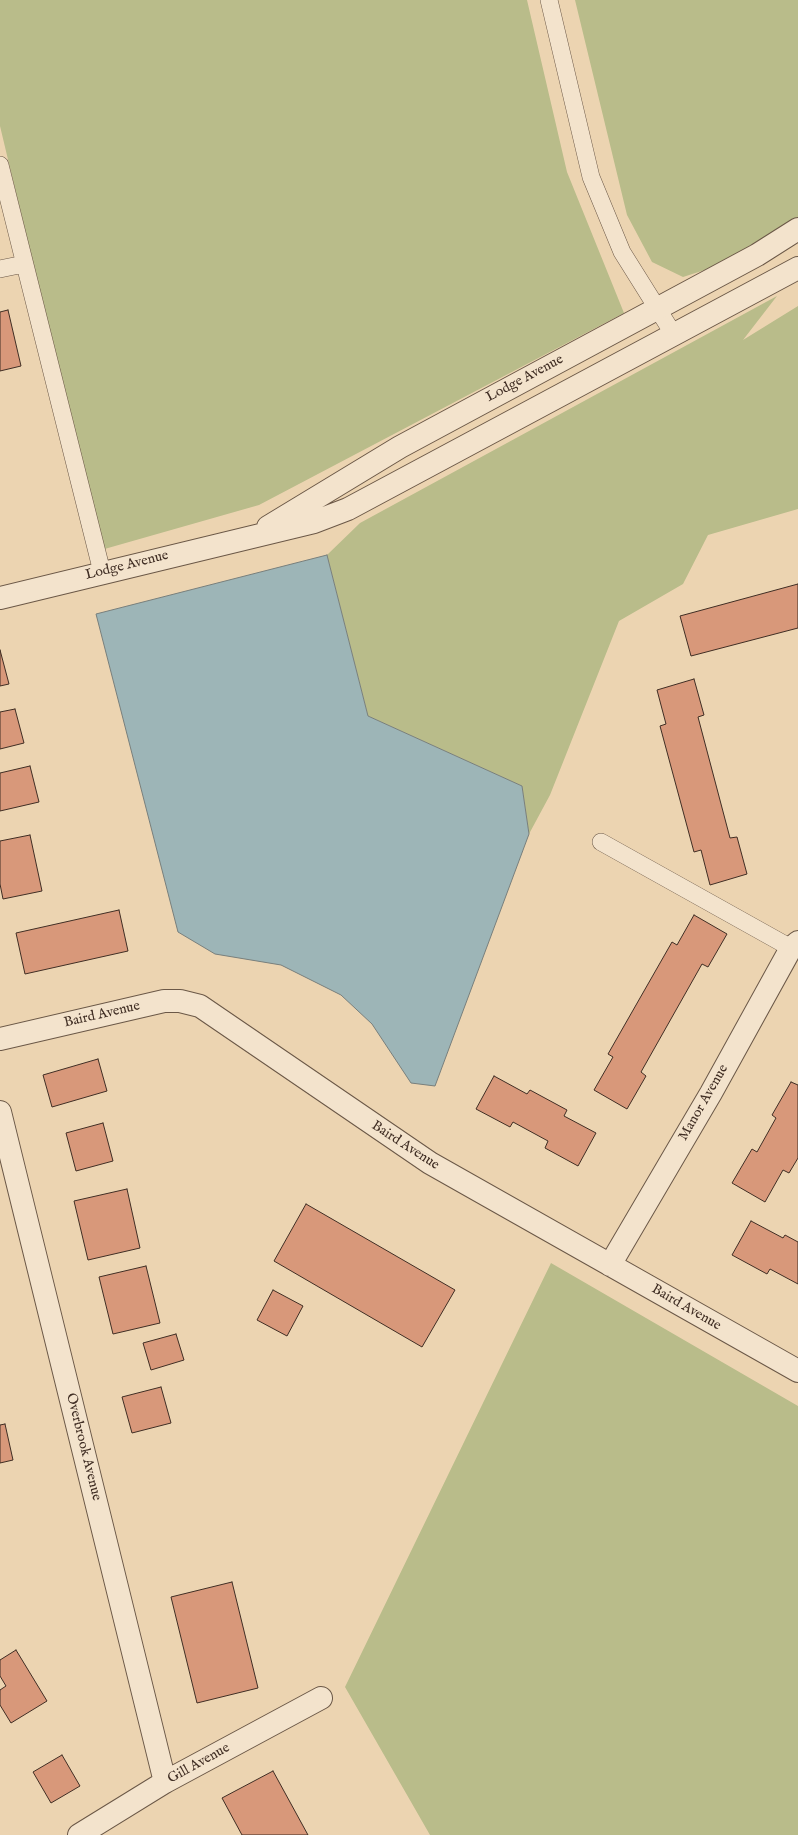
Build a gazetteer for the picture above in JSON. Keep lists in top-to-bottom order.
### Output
{
  "streets": {
    "street": [
      "Lodge Avenue",
      "Baird Avenue",
      "Manor Avenue",
      "Overbrook Avenue",
      "Gill Avenue"
    ]
  },
  "crossings": [
    ["Baird Avenue", "Manor Avenue"],
    ["Overbrook Avenue", "Gill Avenue"]
  ]
}
